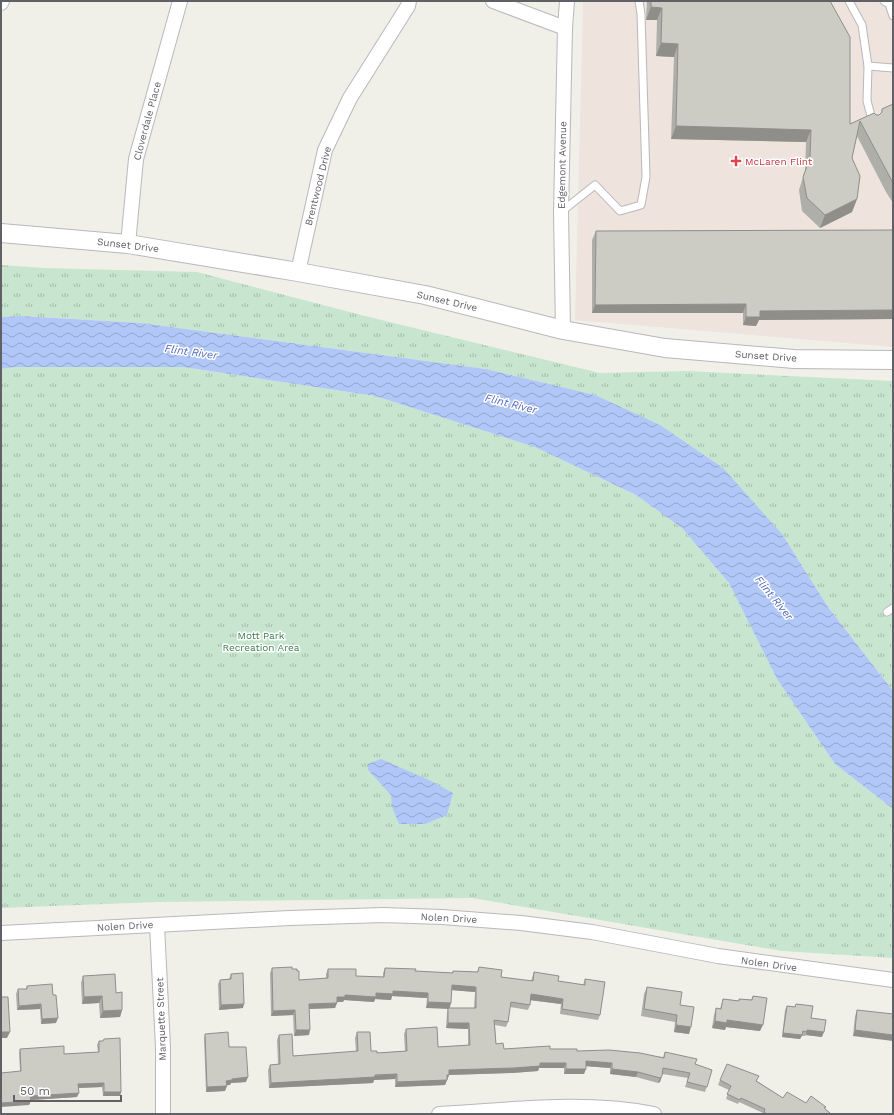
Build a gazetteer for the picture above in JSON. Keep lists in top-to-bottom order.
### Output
{
  "streets": {
    "street": [
      "Cloverdale Place",
      "Edgemont Avenue",
      "Brentwood Drive",
      "Sunset Drive",
      "Nolen Drive",
      "Marquette Street"
    ]
  },
  "crossings": [
    ["Cloverdale Place", "Sunset Drive"],
    ["Edgemont Avenue", "Sunset Drive"],
    ["Brentwood Drive", "Sunset Drive"],
    ["Nolen Drive", "Marquette Street"]
  ],
  "water": ["Flint River"],
  "parks": ["Mott Park Recreation Area"],
  "places": {
    "health": ["McLaren Flint"]
  },
  "scale_bar": "50 m"
}
